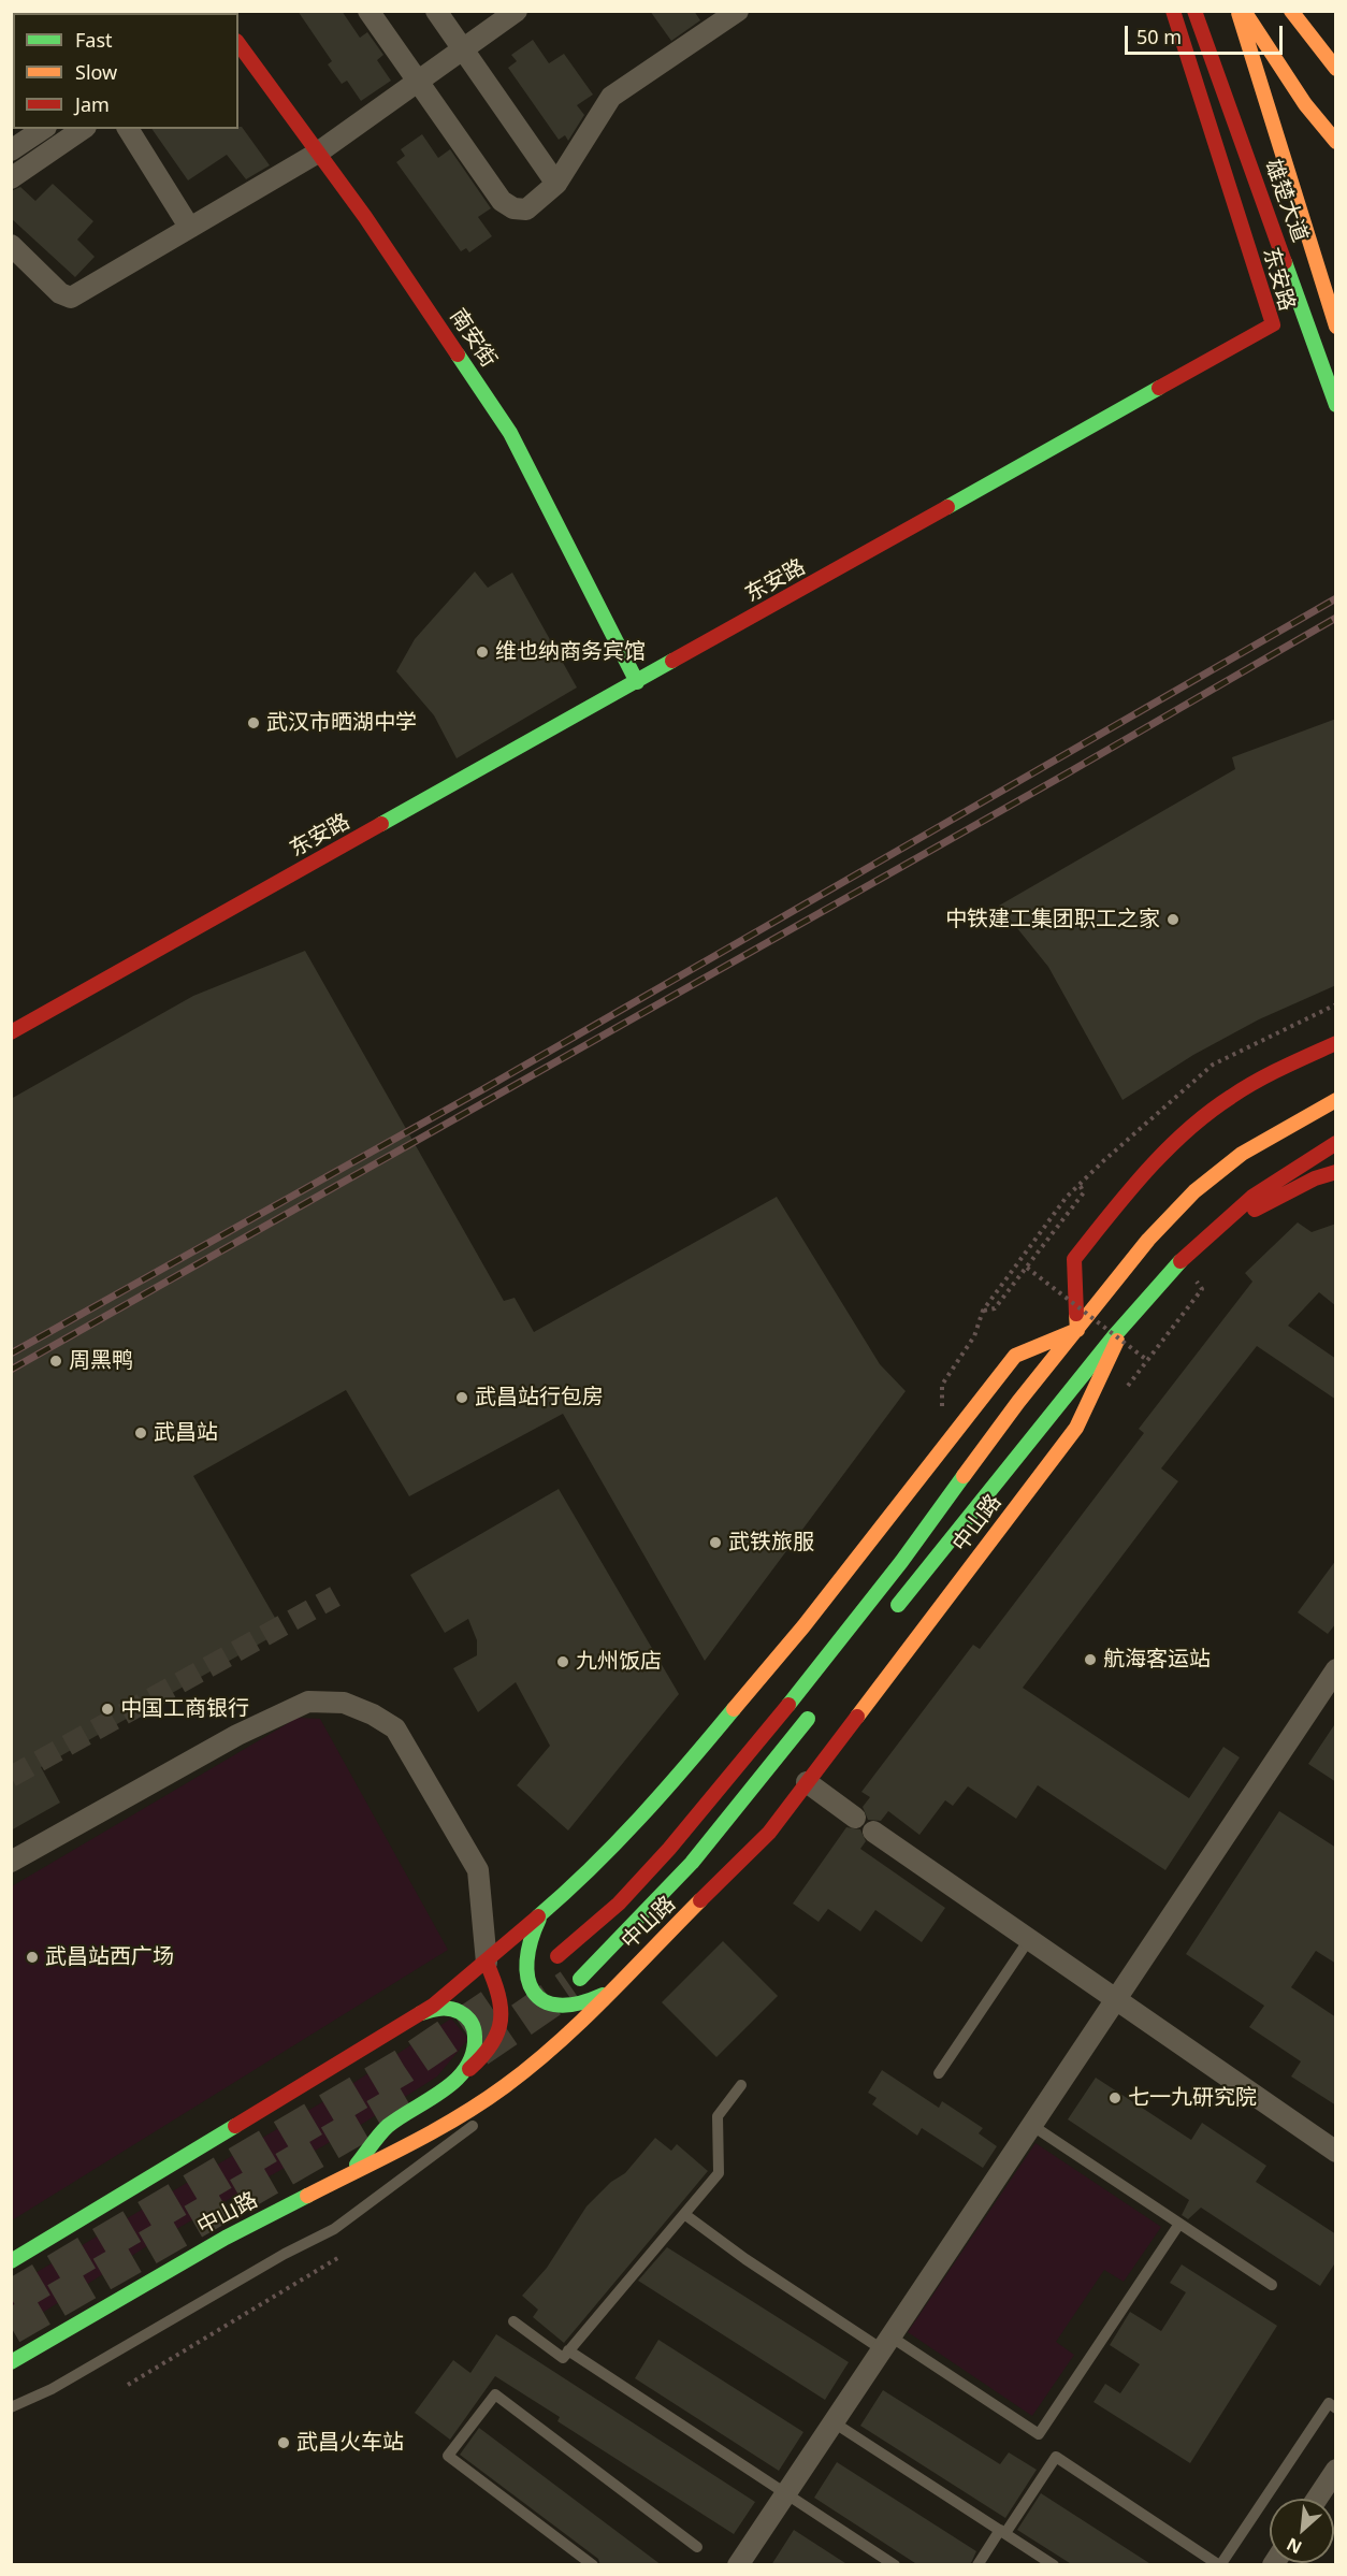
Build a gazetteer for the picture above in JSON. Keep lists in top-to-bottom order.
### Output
{
  "streets": {
    "main road": [
      "雄楚大道",
      "东安路",
      "南安街",
      "中山路"
    ]
  },
  "crossings": [
    ["东安路", "南安街"]
  ],
  "places": [
    "维也纳商务宾馆",
    "武汉市晒湖中学",
    "中铁建工集团职工之家",
    "周黑鸭",
    "武昌站行包房",
    "武昌站",
    "武铁旅服",
    "航海客运站",
    "九州饭店",
    "中国工商银行",
    "武昌站西广场",
    "七一九研究院",
    "武昌火车站"
  ],
  "legend": ["Fast", "Slow", "Jam"],
  "scale_bar": "50 m",
  "north": "bottom left"
}
